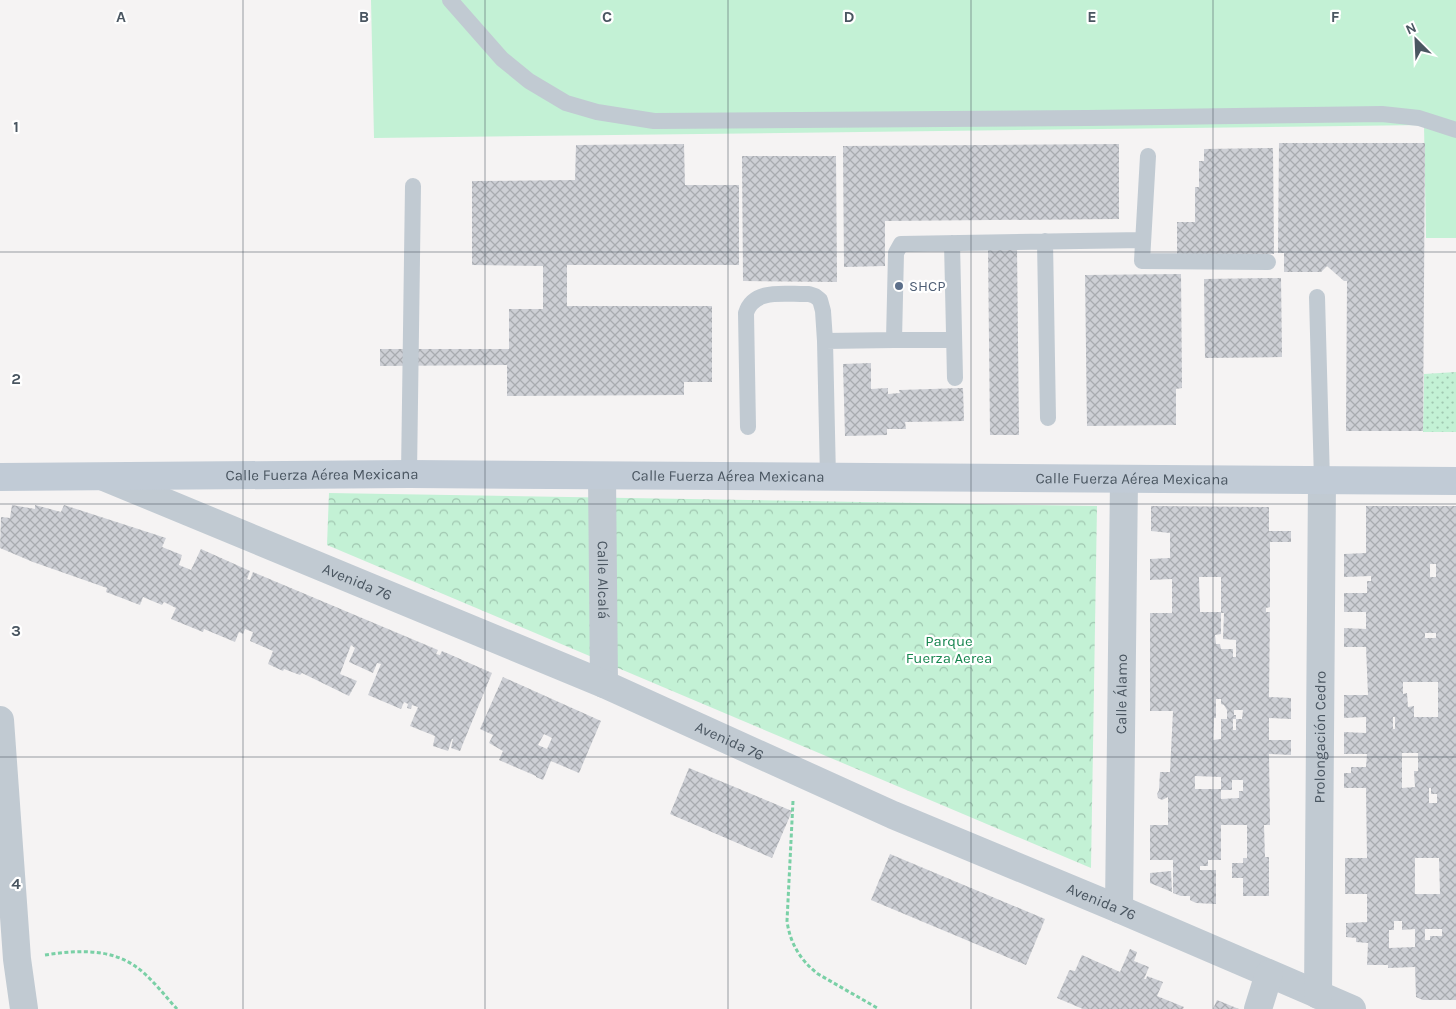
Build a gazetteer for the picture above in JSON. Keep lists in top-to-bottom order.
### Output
{
  "streets": {
    "main road": ["Calle Fuerza Aérea Mexicana"],
    "street": [
      "Calle Alcalá",
      "Avenida 76",
      "Calle Álamo",
      "Prolongación Cedro"
    ]
  },
  "crossings": [
    ["Calle Fuerza Aérea Mexicana", "Calle Alcalá"],
    ["Calle Fuerza Aérea Mexicana", "Avenida 76"],
    ["Calle Fuerza Aérea Mexicana", "Calle Álamo"],
    ["Calle Fuerza Aérea Mexicana", "Prolongación Cedro"],
    ["Calle Alcalá", "Avenida 76"],
    ["Avenida 76", "Calle Álamo"],
    ["Avenida 76", "Prolongación Cedro"]
  ],
  "parks": ["Parque Fuerza Aerea"],
  "places": ["SHCP"],
  "north": "top left",
  "grid": {
    "columns": [
      "A",
      "B",
      "C",
      "D",
      "E",
      "F"
    ],
    "rows": [
      "1",
      "2",
      "3",
      "4"
    ]
  }
}
